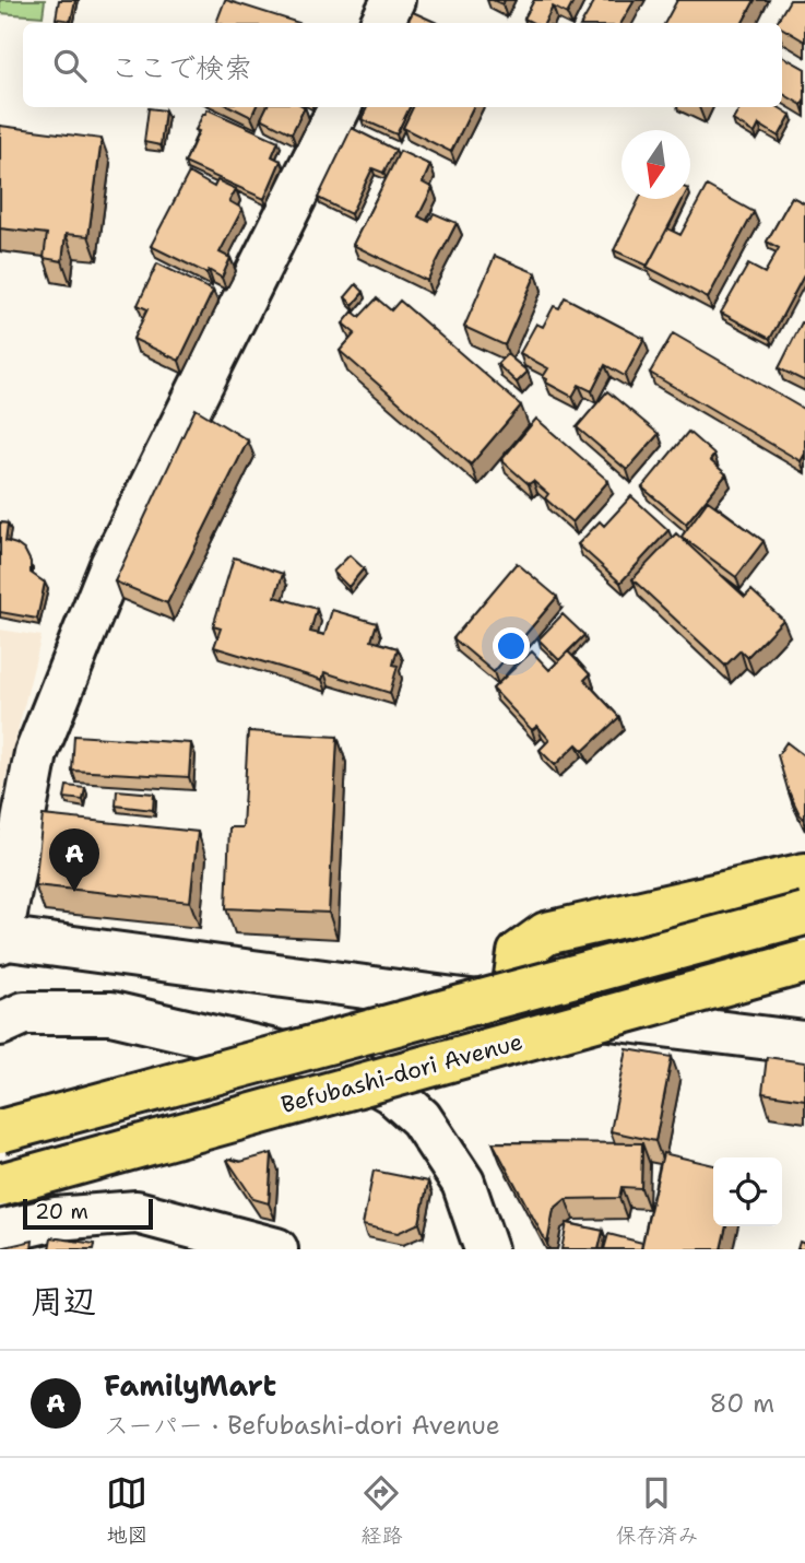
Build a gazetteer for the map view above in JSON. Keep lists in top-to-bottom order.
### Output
{
  "streets": {
    "highway": ["Befubashi-dori Avenue"]
  },
  "scale_bar": "20 m",
  "north": "bottom",
  "page": {
    "search": "ここで検索",
    "pins": "A",
    "scale": "20 m",
    "heading": "周辺",
    "list": [
      {
        "mark": "A",
        "name": "FamilyMart",
        "note": "スーパー · Befubashi-dori Avenue",
        "value": "80 m"
      }
    ],
    "nav": ["地図", "経路", "保存済み"]
  }
}
